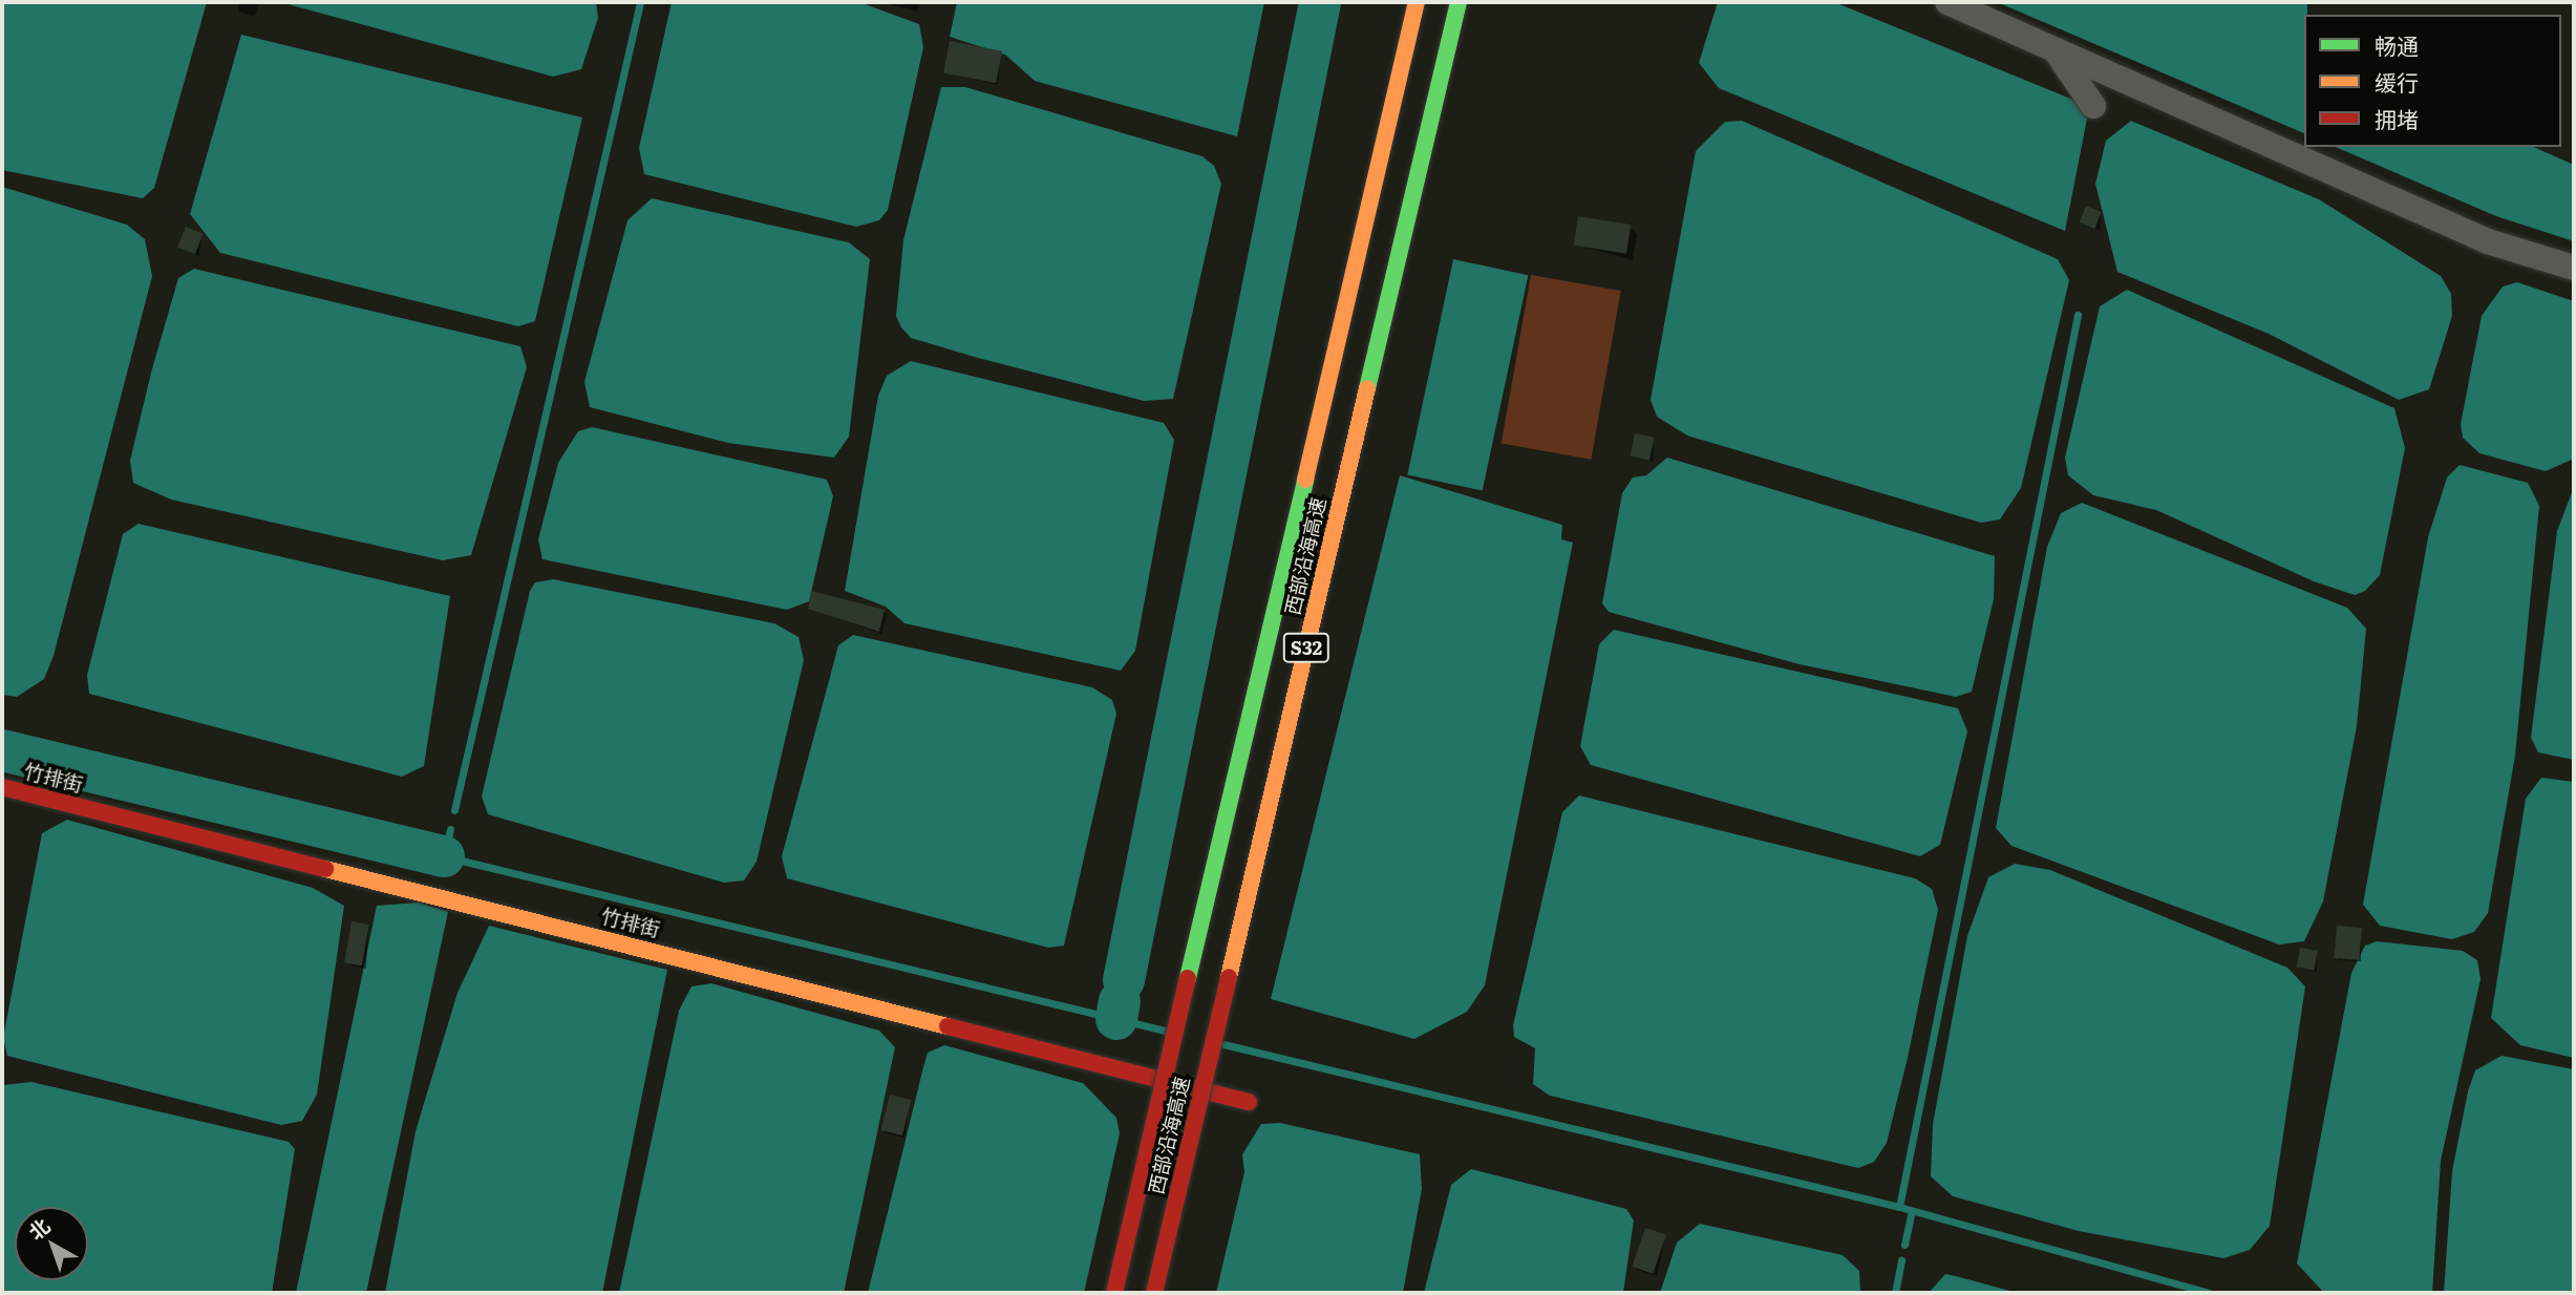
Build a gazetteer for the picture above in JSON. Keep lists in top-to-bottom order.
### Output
{
  "streets": {
    "main road": ["西部沿海高速", "S32", "竹排街"]
  },
  "legend": ["畅通", "缓行", "拥堵"],
  "north": "top left"
}
